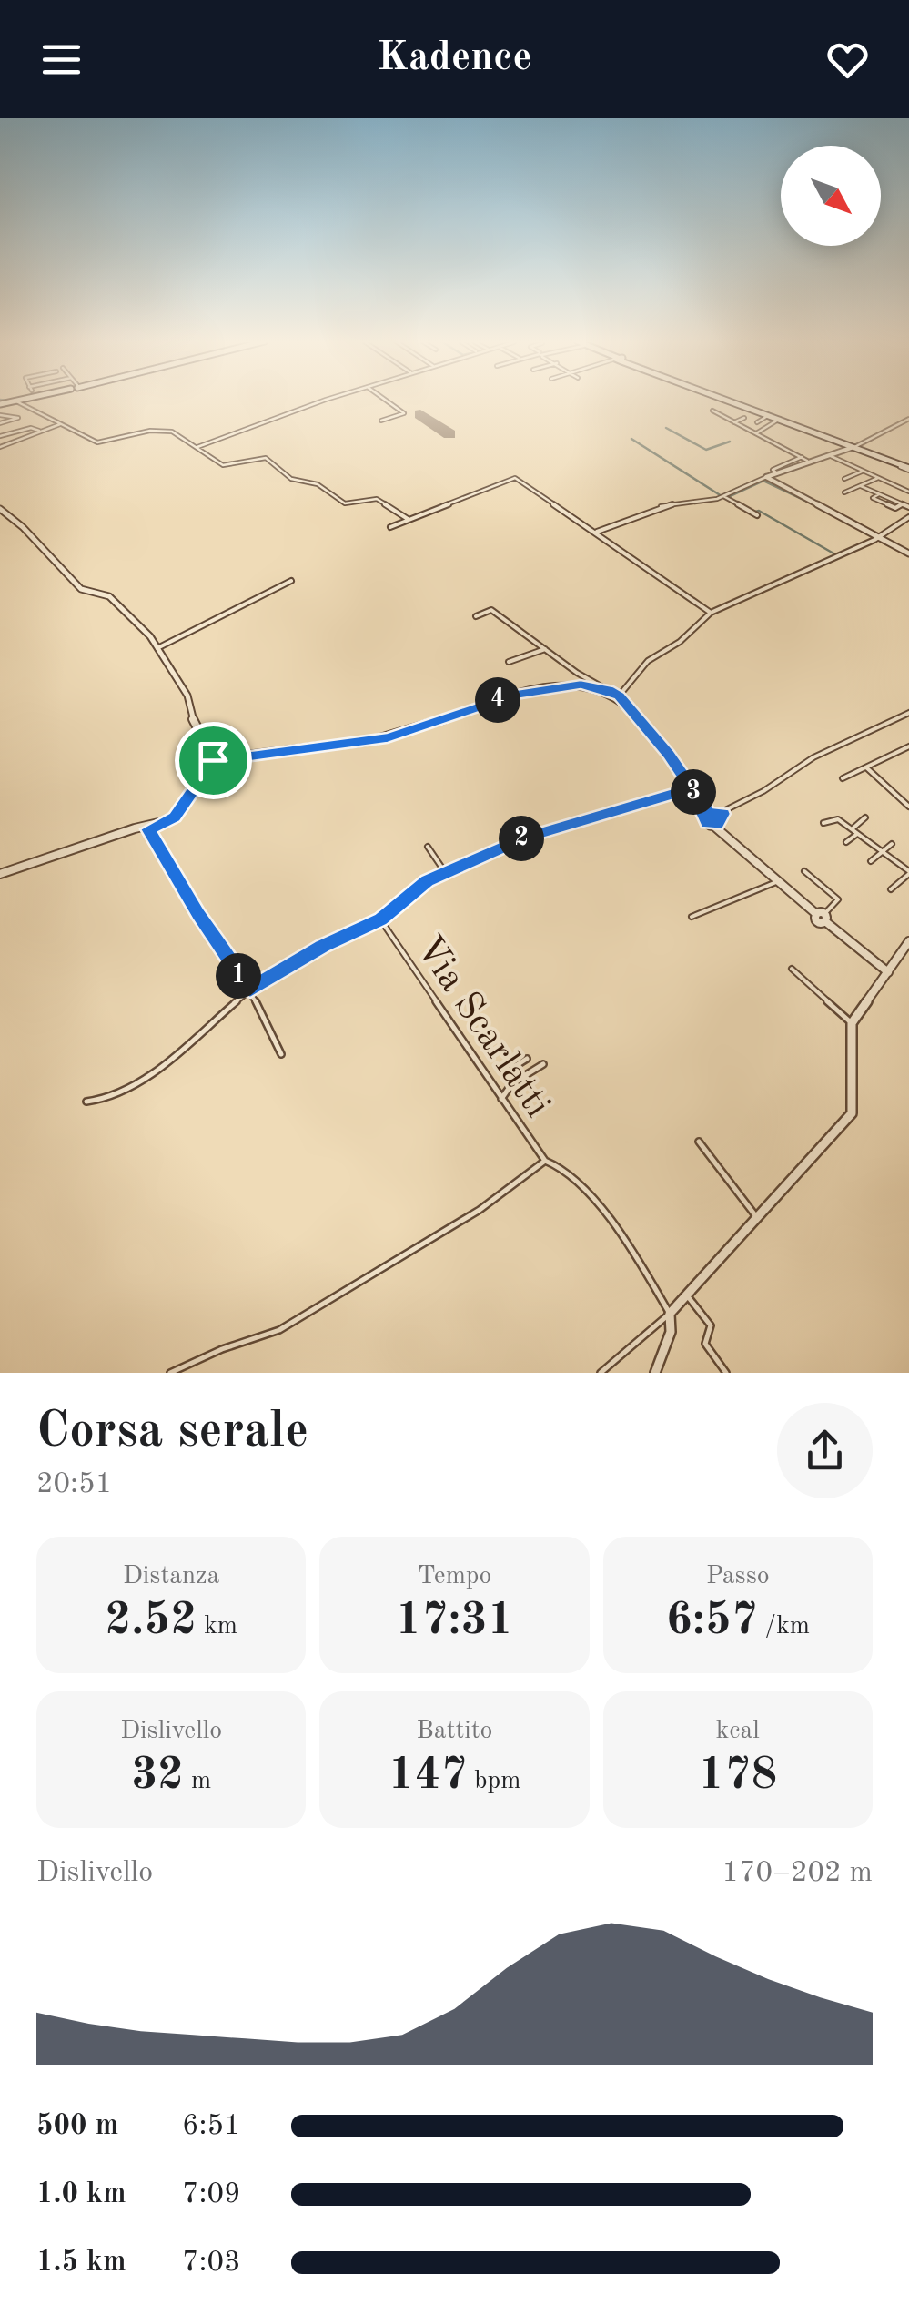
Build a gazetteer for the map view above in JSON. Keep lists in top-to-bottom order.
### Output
{
  "streets": {
    "street": ["Via Scarlatti"]
  },
  "north": "bottom right",
  "page": {
    "header": "Kadence",
    "pins": [
      "4",
      "3",
      "2",
      "1"
    ],
    "heading": ["Corsa serale", "20:51"],
    "stats": [
      ["Distanza", "2.52 km"],
      ["Tempo", "17:31"],
      ["Passo", "6:57 /km"],
      ["Dislivello", "32 m"],
      ["Battito", "147 bpm"],
      ["kcal", "178"]
    ],
    "chart": ["Dislivello", "170–202 m"],
    "list": [
      {
        "name": "500 m",
        "note": "6:51"
      },
      {
        "name": "1.0 km",
        "note": "7:09"
      },
      {
        "name": "1.5 km",
        "note": "7:03"
      }
    ]
  }
}
